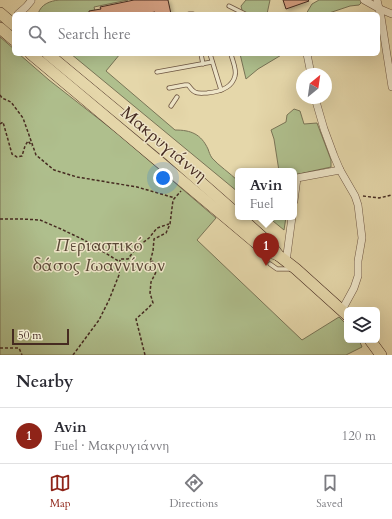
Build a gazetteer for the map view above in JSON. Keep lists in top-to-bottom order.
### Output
{
  "streets": {
    "main road": ["Μακρυγιάννη"]
  },
  "parks": ["Περιαστικό δάσος Ιωαννίνων"],
  "scale_bar": "50 m",
  "north": "top right",
  "page": {
    "search": "Search here",
    "popup": ["Avin", "Fuel"],
    "pins": "1",
    "scale": "50 m",
    "heading": "Nearby",
    "list": [
      {
        "mark": "1",
        "name": "Avin",
        "note": "Fuel · Μακρυγιάννη",
        "value": "120 m"
      }
    ],
    "nav": ["Map", "Directions", "Saved"]
  }
}
